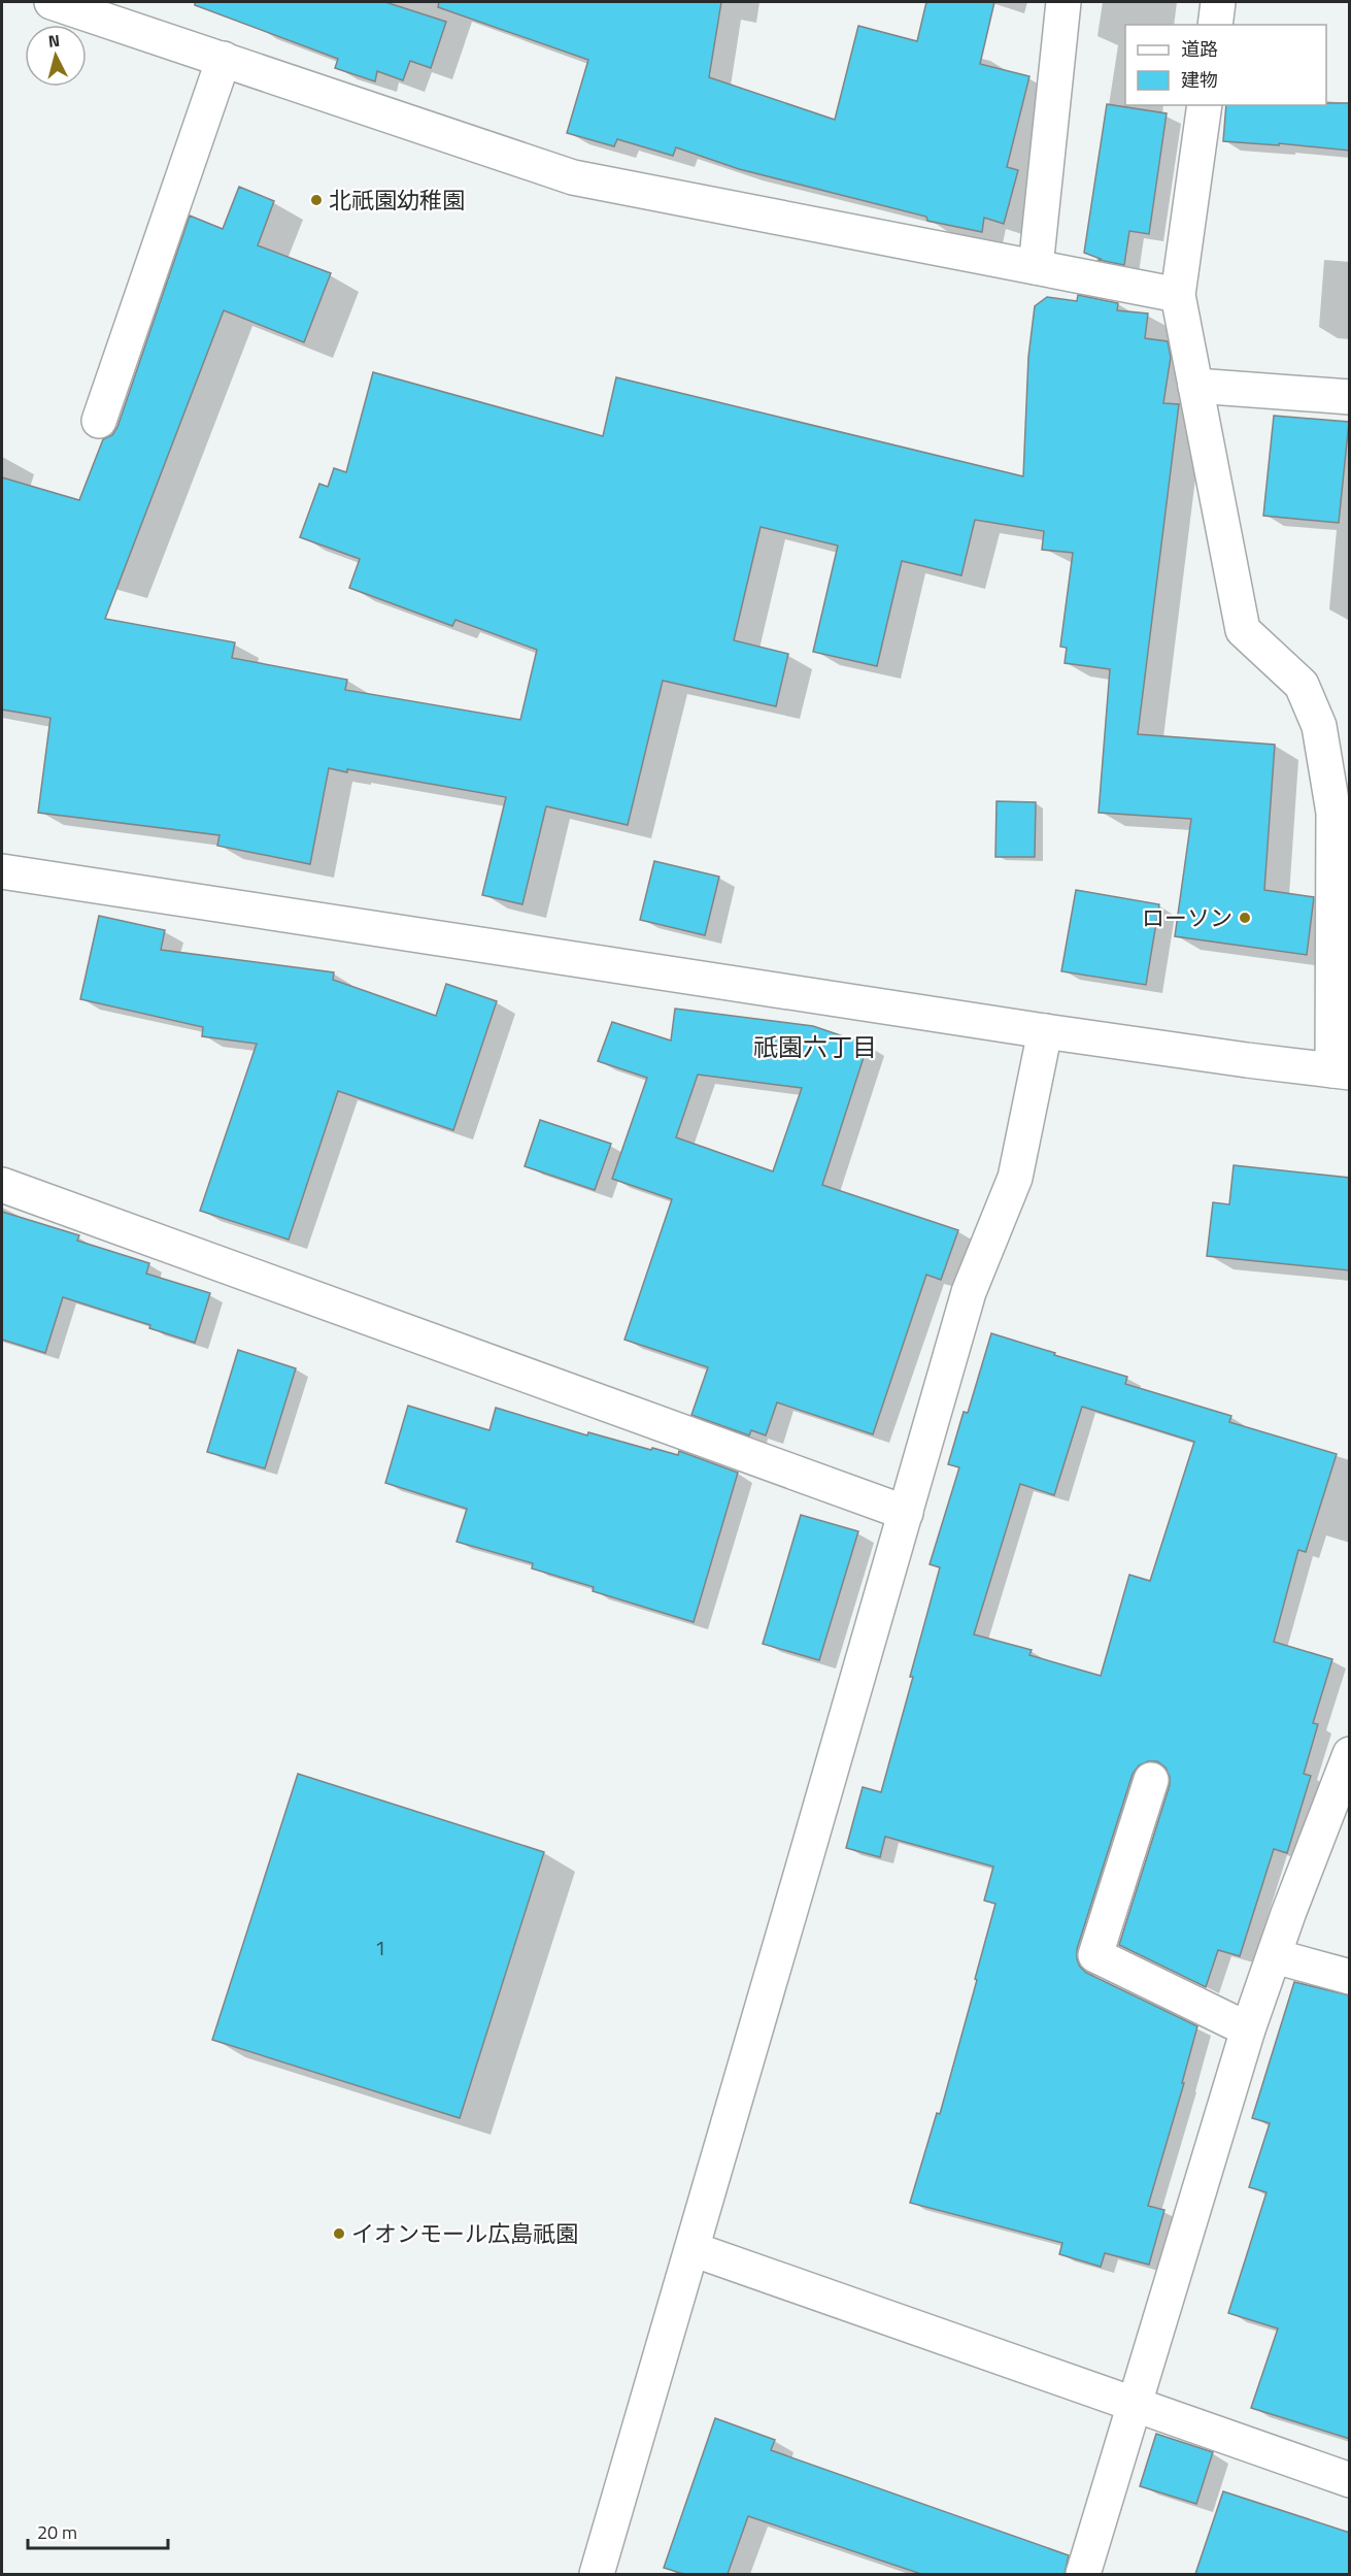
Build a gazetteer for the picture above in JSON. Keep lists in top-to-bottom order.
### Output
{
  "districts": ["祇園六丁目"],
  "places": ["北祇園幼稚園", "ローソン", "イオンモール広島祇園"],
  "house_numbers": ["1"],
  "legend": ["道路", "建物"],
  "scale_bar": "20 m",
  "north": "top"
}
